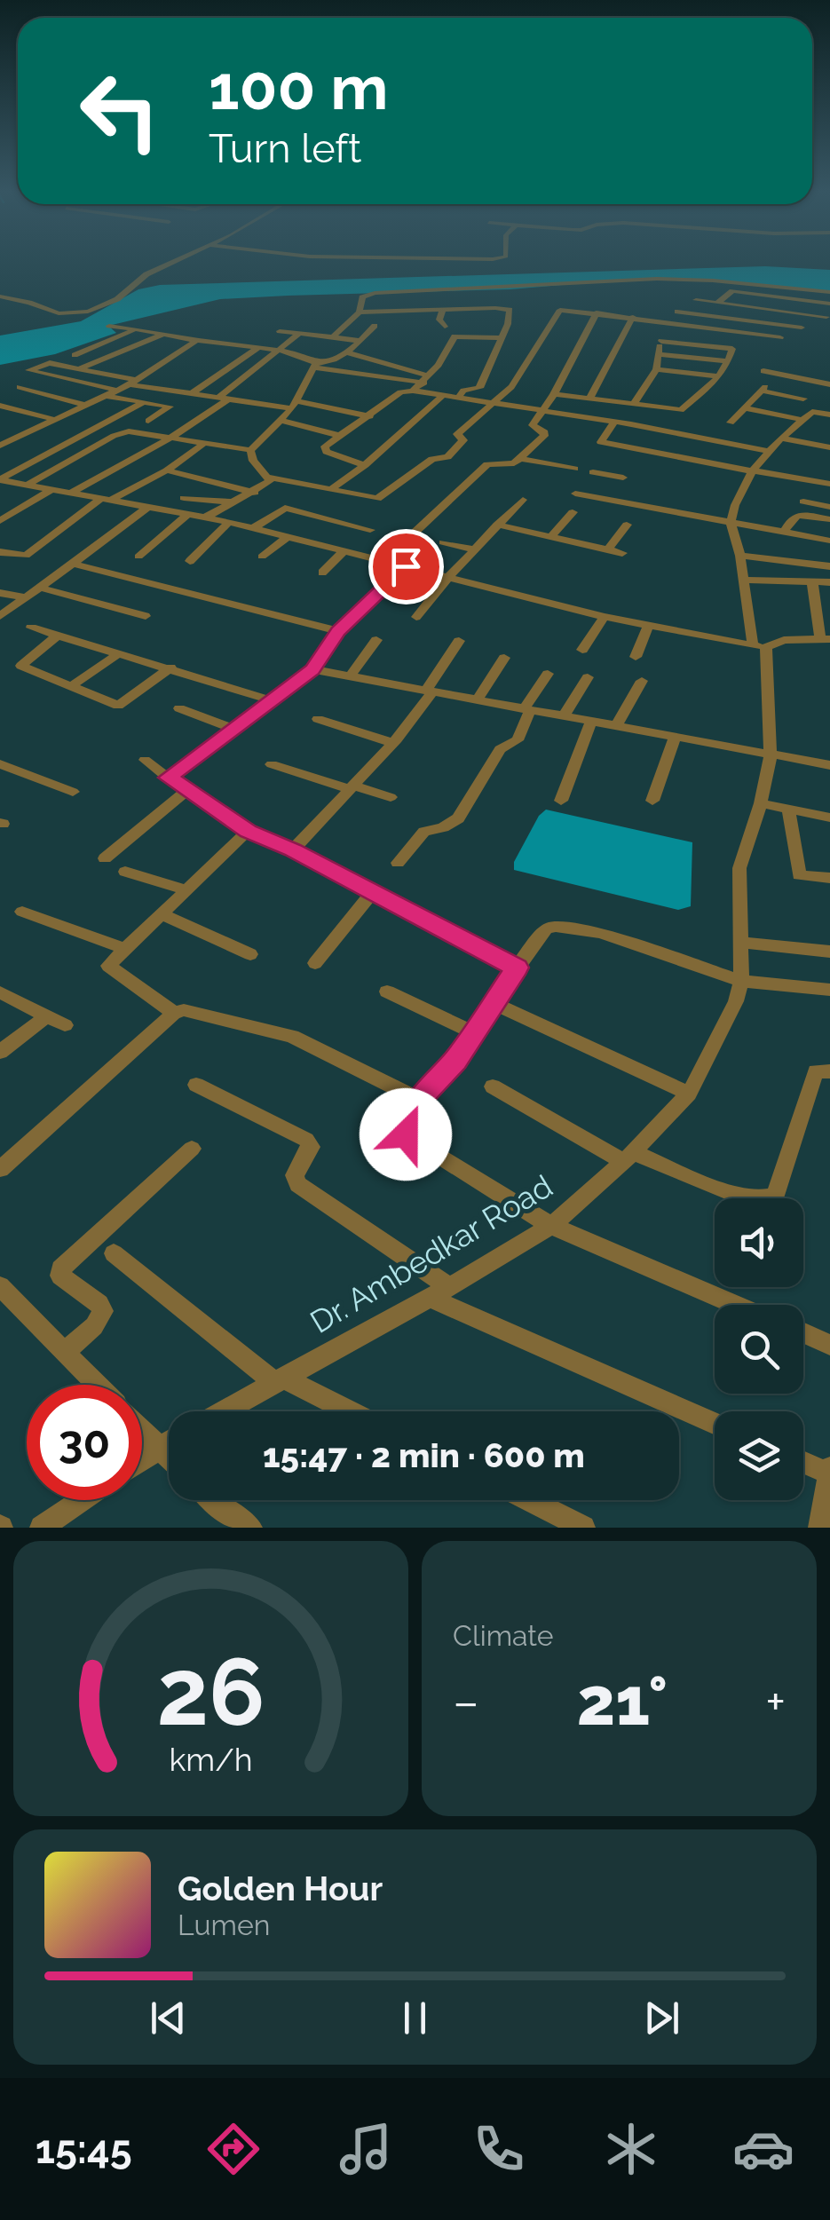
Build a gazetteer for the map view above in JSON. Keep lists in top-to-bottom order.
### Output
{
  "streets": {
    "street": ["Dr. Ambedkar Road"]
  },
  "page": {
    "turn": ["100 m", "Turn left"],
    "limit": "30",
    "trip": "15:47 · 2 min · 600 m",
    "tile": "Climate",
    "heat": ["−", "21°", "+"],
    "song": ["Golden Hour", "Lumen"],
    "tabs": "15:45",
    "gauge": ["26", "km/h"]
  }
}
